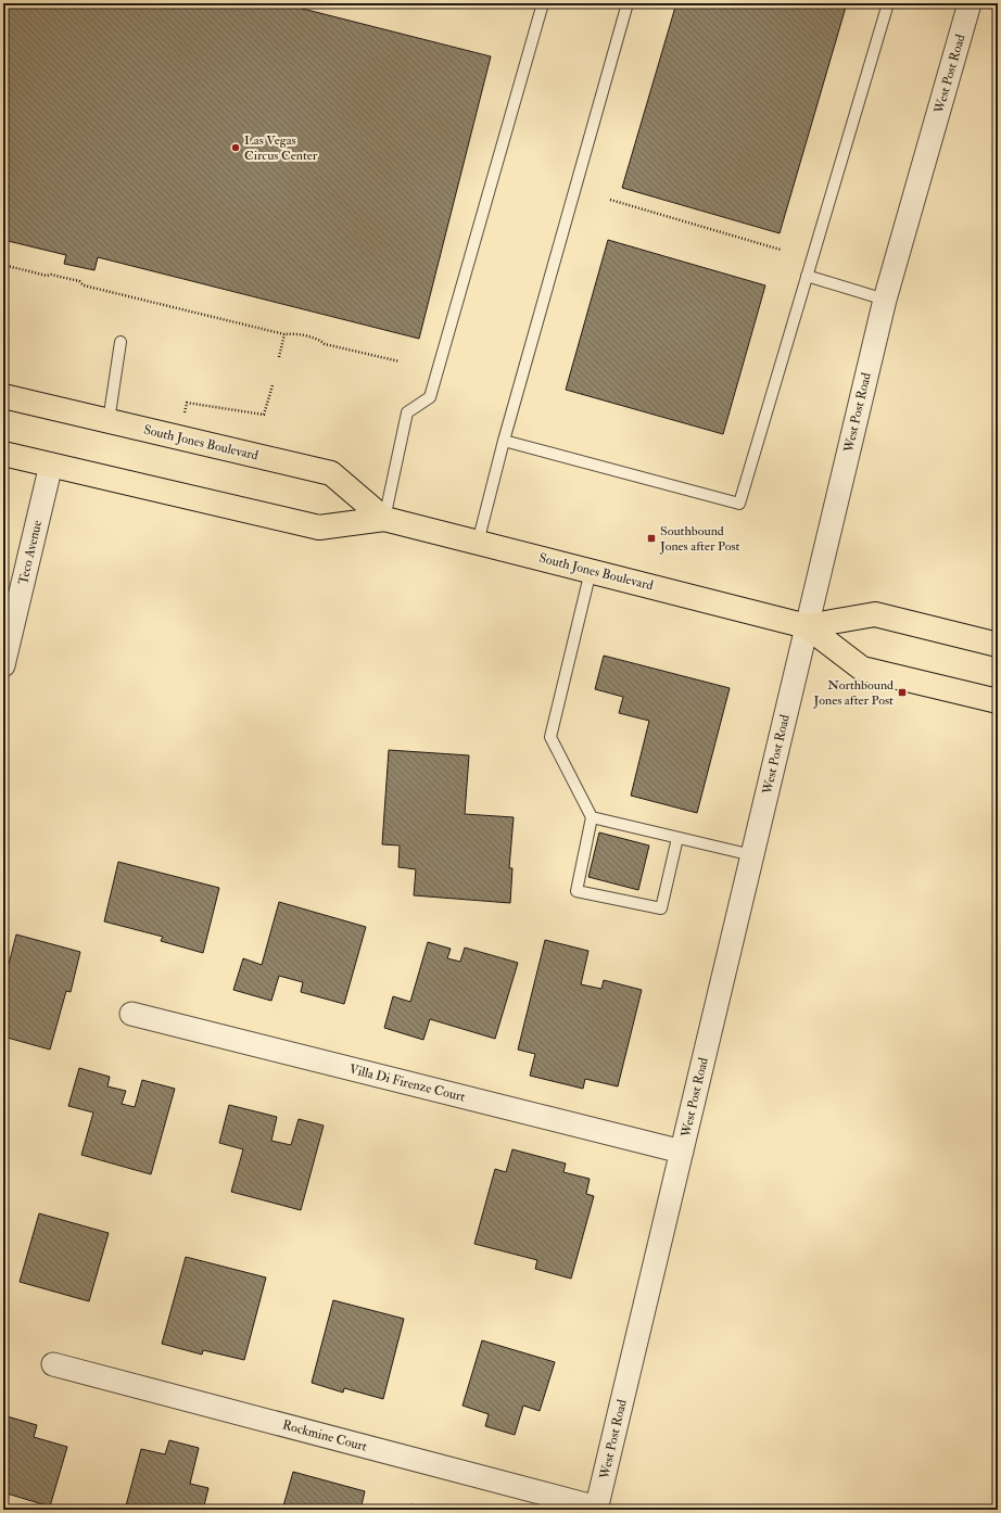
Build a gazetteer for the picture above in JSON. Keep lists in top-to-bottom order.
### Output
{
  "streets": {
    "main road": ["South Jones Boulevard"],
    "street": [
      "West Post Road",
      "Teco Avenue",
      "Villa Di Firenze Court",
      "Rockmine Court"
    ]
  },
  "crossings": [
    ["West Post Road", "South Jones Boulevard"],
    ["West Post Road", "Villa Di Firenze Court"],
    ["West Post Road", "Rockmine Court"],
    ["South Jones Boulevard", "Teco Avenue"]
  ],
  "places": {
    "other": ["Las Vegas Circus Center"],
    "transit": ["Southbound Jones after Post", "Northbound Jones after Post"]
  }
}
